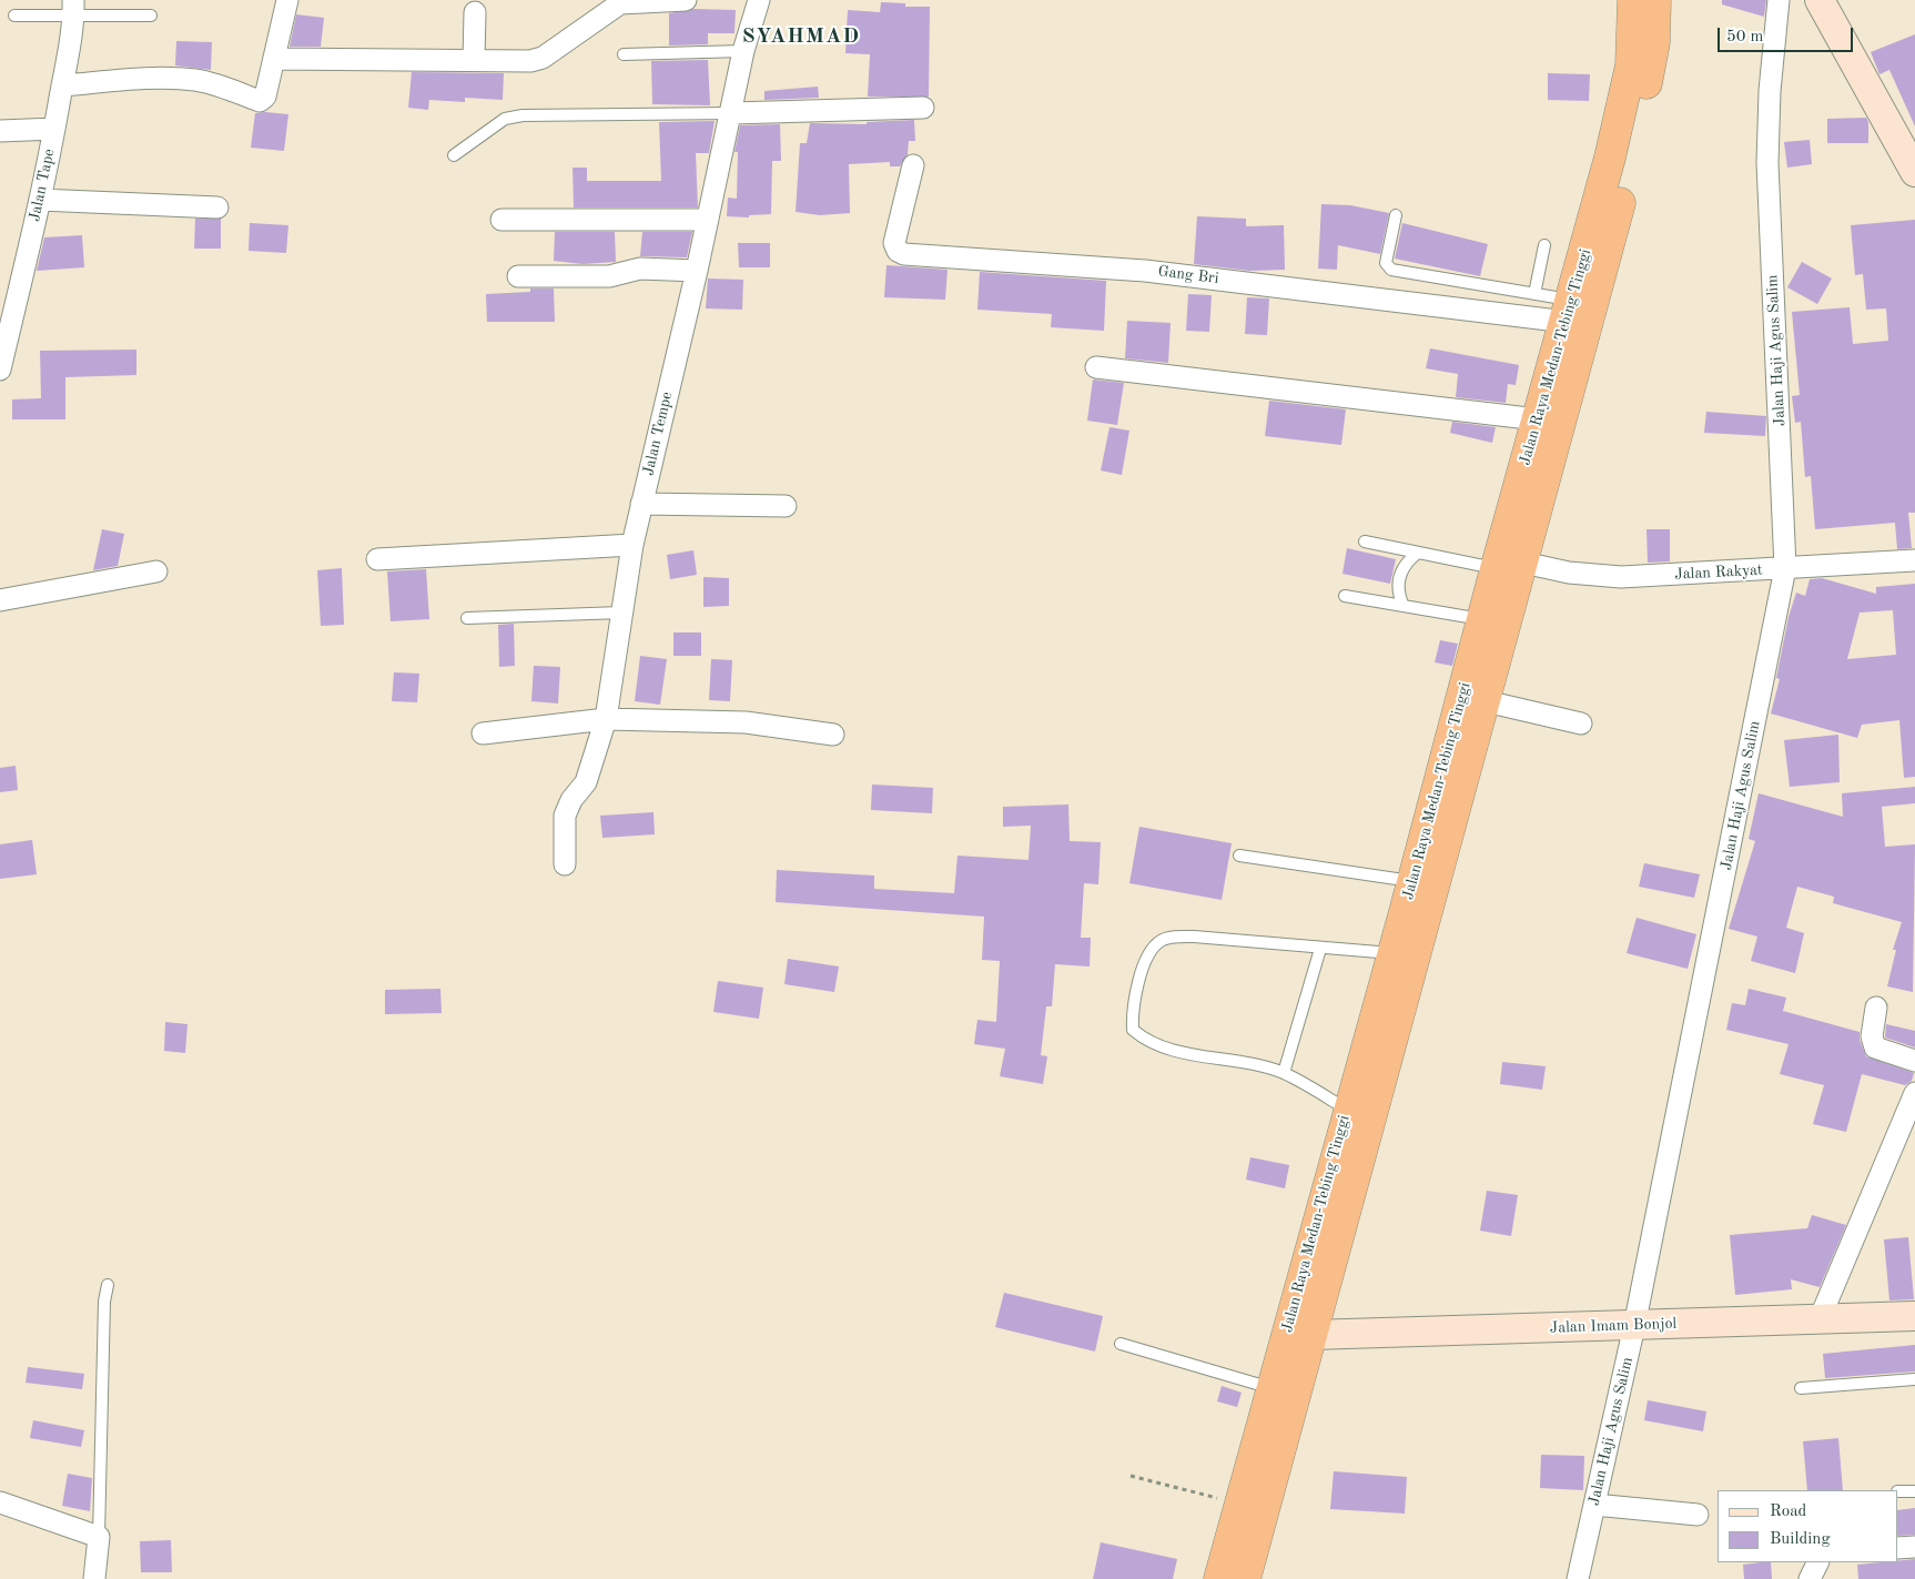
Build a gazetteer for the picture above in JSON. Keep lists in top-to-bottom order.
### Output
{
  "streets": {
    "highway": ["Jalan Raya Medan-Tebing Tinggi"],
    "street": [
      "Jalan Tape",
      "Gang Bri",
      "Jalan Haji Agus Salim",
      "Jalan Tempe",
      "Jalan Rakyat",
      "Jalan Imam Bonjol"
    ]
  },
  "crossings": [
    ["Gang Bri", "Jalan Raya Medan-Tebing Tinggi"],
    ["Jalan Haji Agus Salim", "Jalan Rakyat"],
    ["Jalan Haji Agus Salim", "Jalan Imam Bonjol"],
    ["Jalan Raya Medan-Tebing Tinggi", "Jalan Rakyat"],
    ["Jalan Raya Medan-Tebing Tinggi", "Jalan Imam Bonjol"]
  ],
  "districts": ["SYAHMAD"],
  "legend": ["Road", "Building"],
  "scale_bar": "50 m"
}
